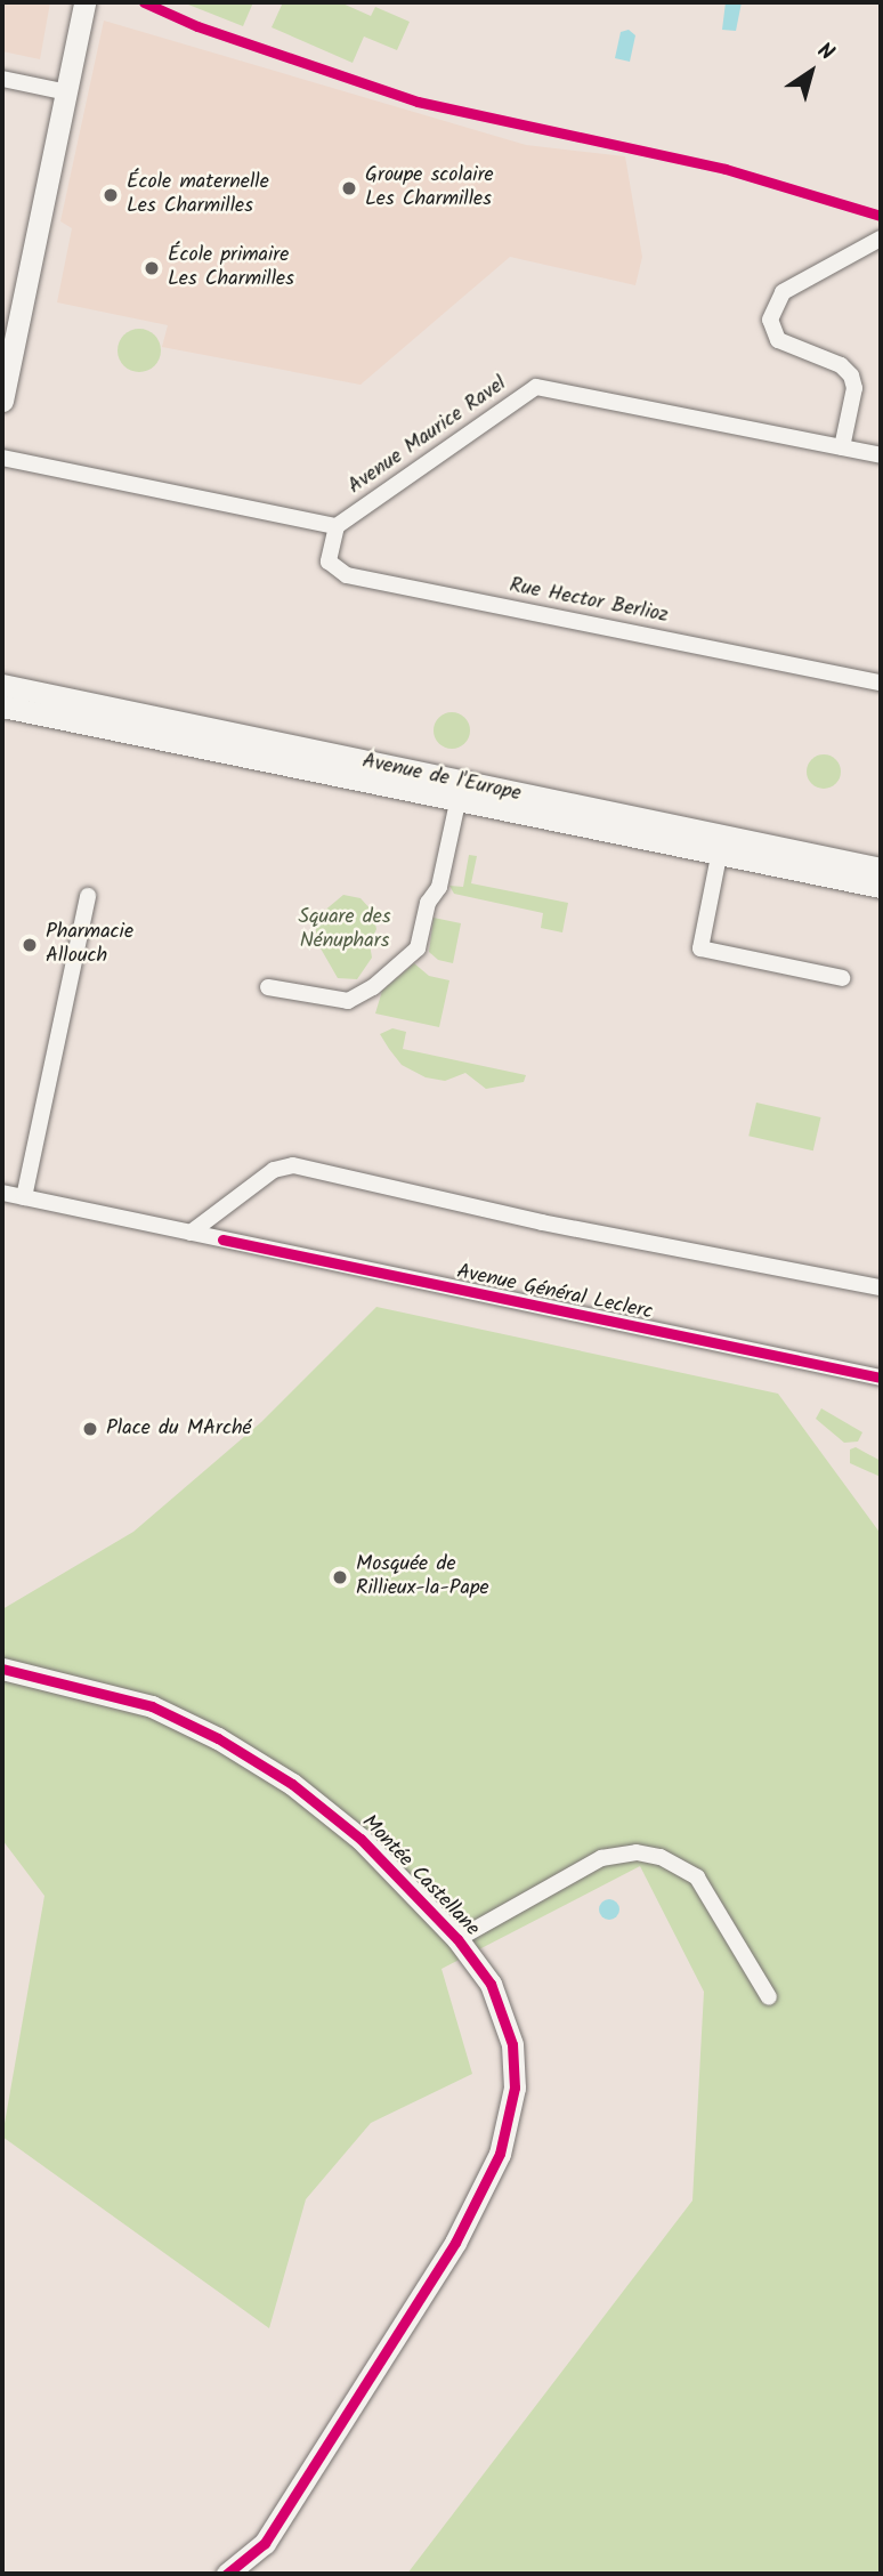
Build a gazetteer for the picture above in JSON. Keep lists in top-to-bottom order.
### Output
{
  "streets": {
    "street": [
      "Avenue Maurice Ravel",
      "Rue Hector Berlioz",
      "Avenue de l'Europe",
      "Avenue Général Leclerc",
      "Montée Castellane"
    ]
  },
  "crossings": [
    ["Avenue Maurice Ravel", "Rue Hector Berlioz"]
  ],
  "parks": ["Square des Nénuphars"],
  "places": [
    "Groupe scolaire Les Charmilles",
    "École maternelle Les Charmilles",
    "École primaire Les Charmilles",
    "Pharmacie Allouch",
    "Place du MArché",
    "Mosquée de Rillieux-la-Pape"
  ],
  "north": "top right"
}
